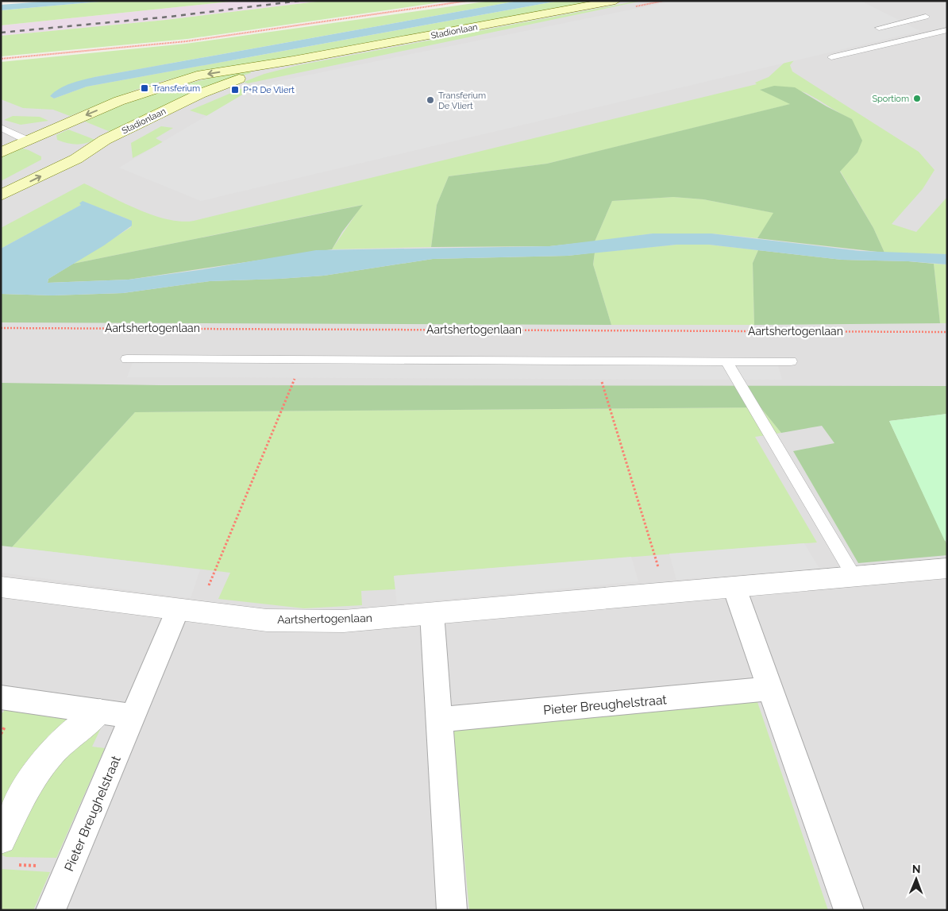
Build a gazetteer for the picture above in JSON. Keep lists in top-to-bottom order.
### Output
{
  "streets": {
    "main road": ["Stadionlaan"],
    "street": ["Aartshertogenlaan", "Pieter Breughelstraat"]
  },
  "crossings": [
    ["Aartshertogenlaan", "Pieter Breughelstraat"]
  ],
  "places": {
    "transit": ["Transferium", "P+R De Vliert"],
    "other": ["Sportiom", "Transferium De Vliert"]
  },
  "north": "top"
}
